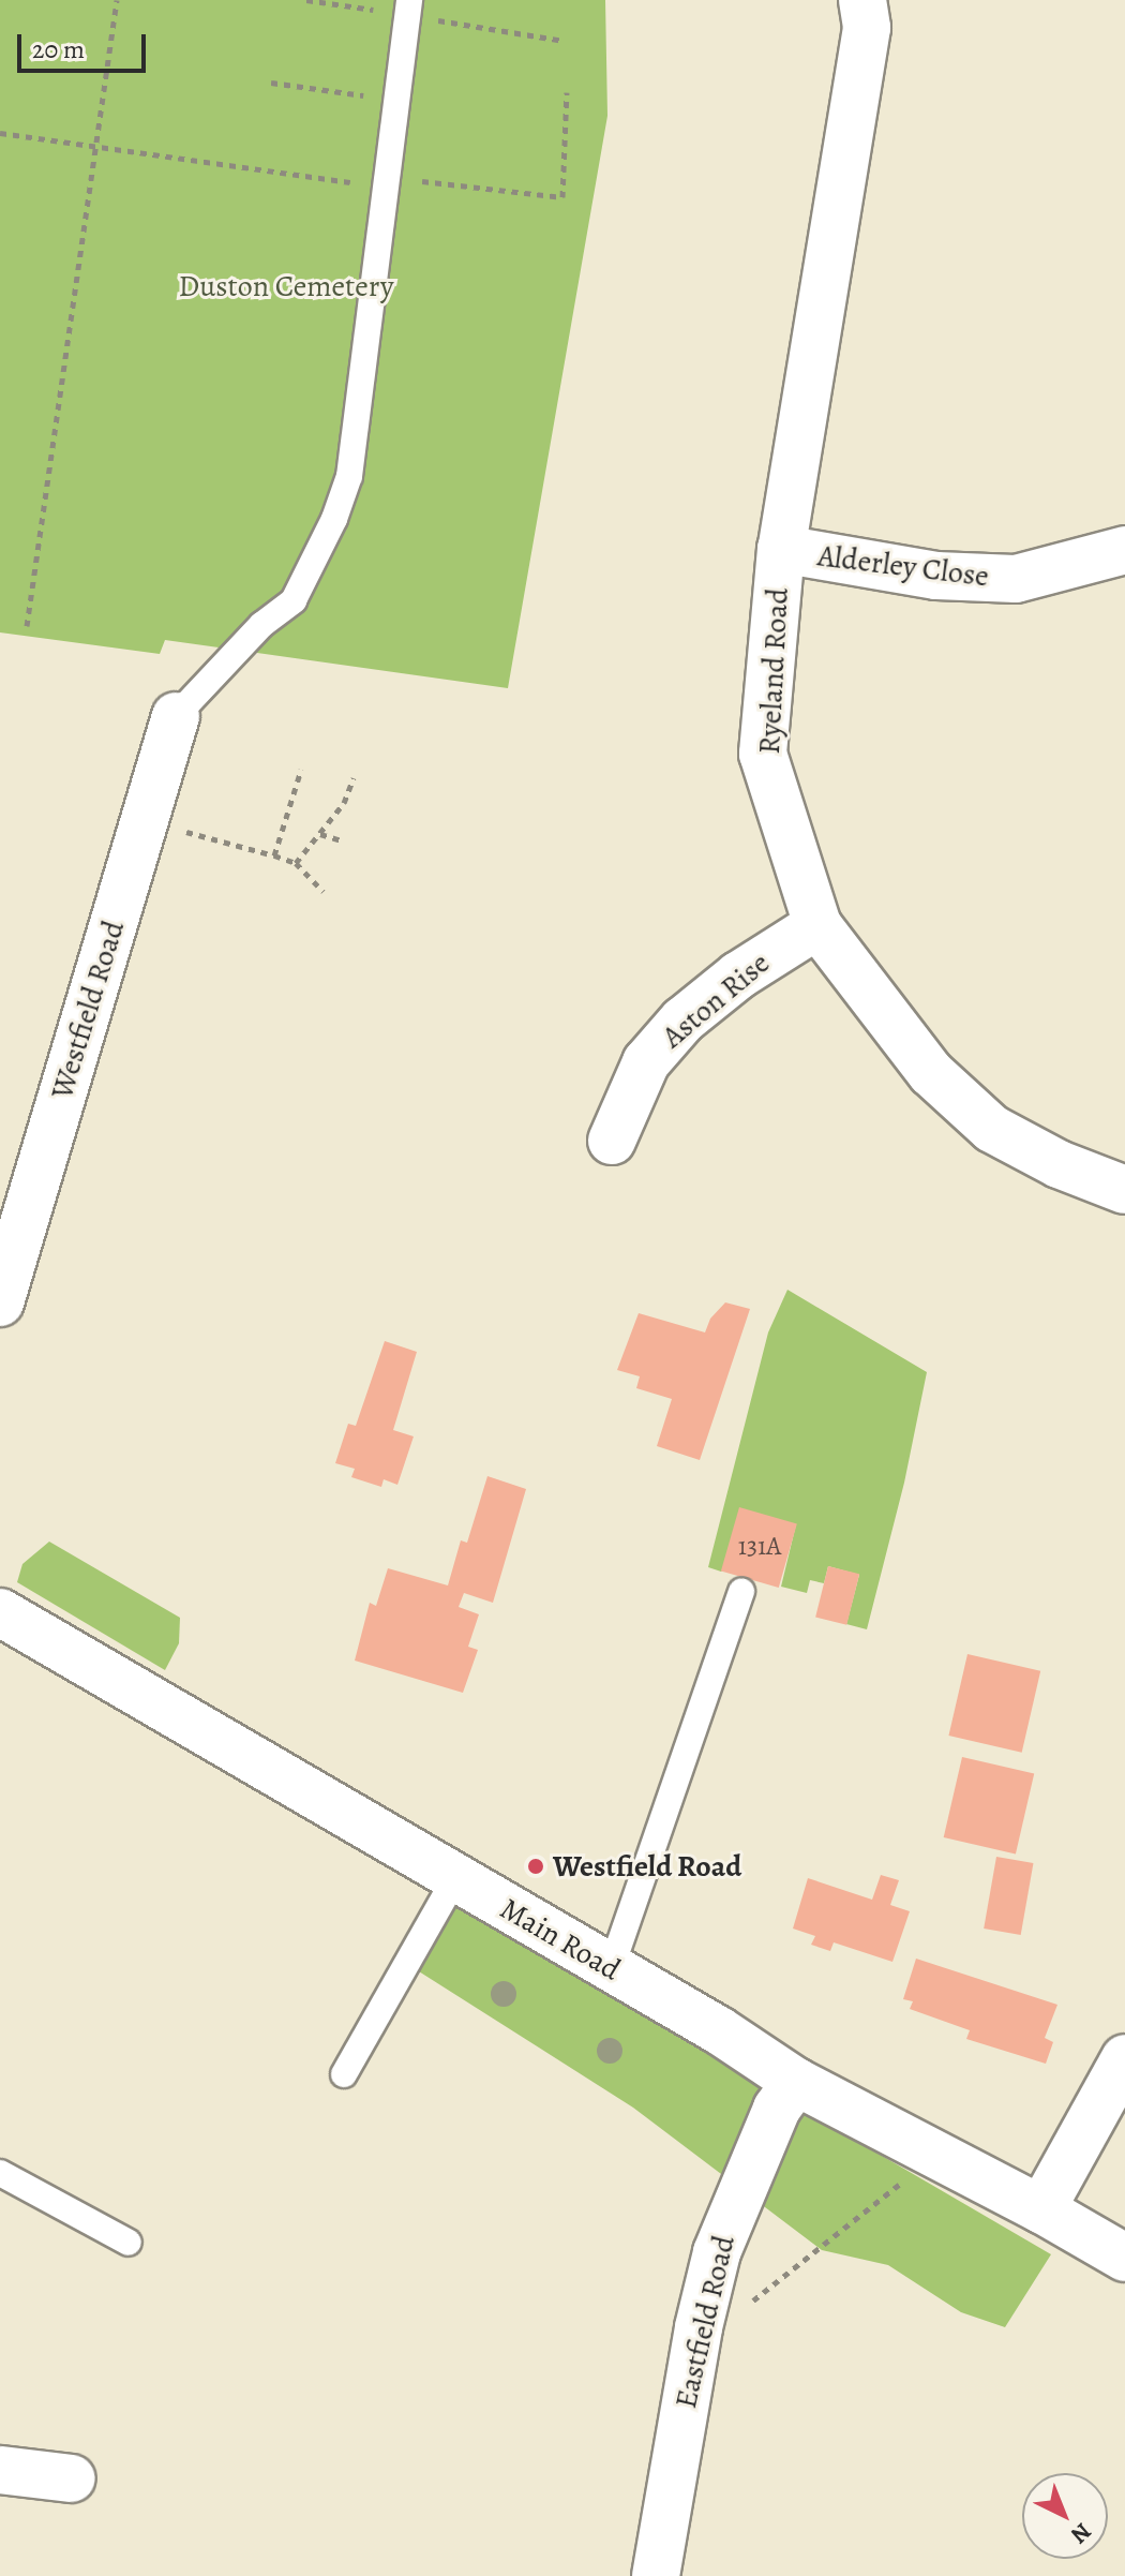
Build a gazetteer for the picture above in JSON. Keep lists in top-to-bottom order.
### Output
{
  "streets": {
    "street": [
      "Alderley Close",
      "Ryeland Road",
      "Aston Rise",
      "Westfield Road",
      "Main Road",
      "Eastfield Road"
    ]
  },
  "crossings": [
    ["Alderley Close", "Ryeland Road"],
    ["Ryeland Road", "Aston Rise"],
    ["Main Road", "Eastfield Road"]
  ],
  "parks": ["Duston Cemetery"],
  "places": ["Westfield Road"],
  "house_numbers": ["131A"],
  "scale_bar": "20 m",
  "north": "bottom right"
}
